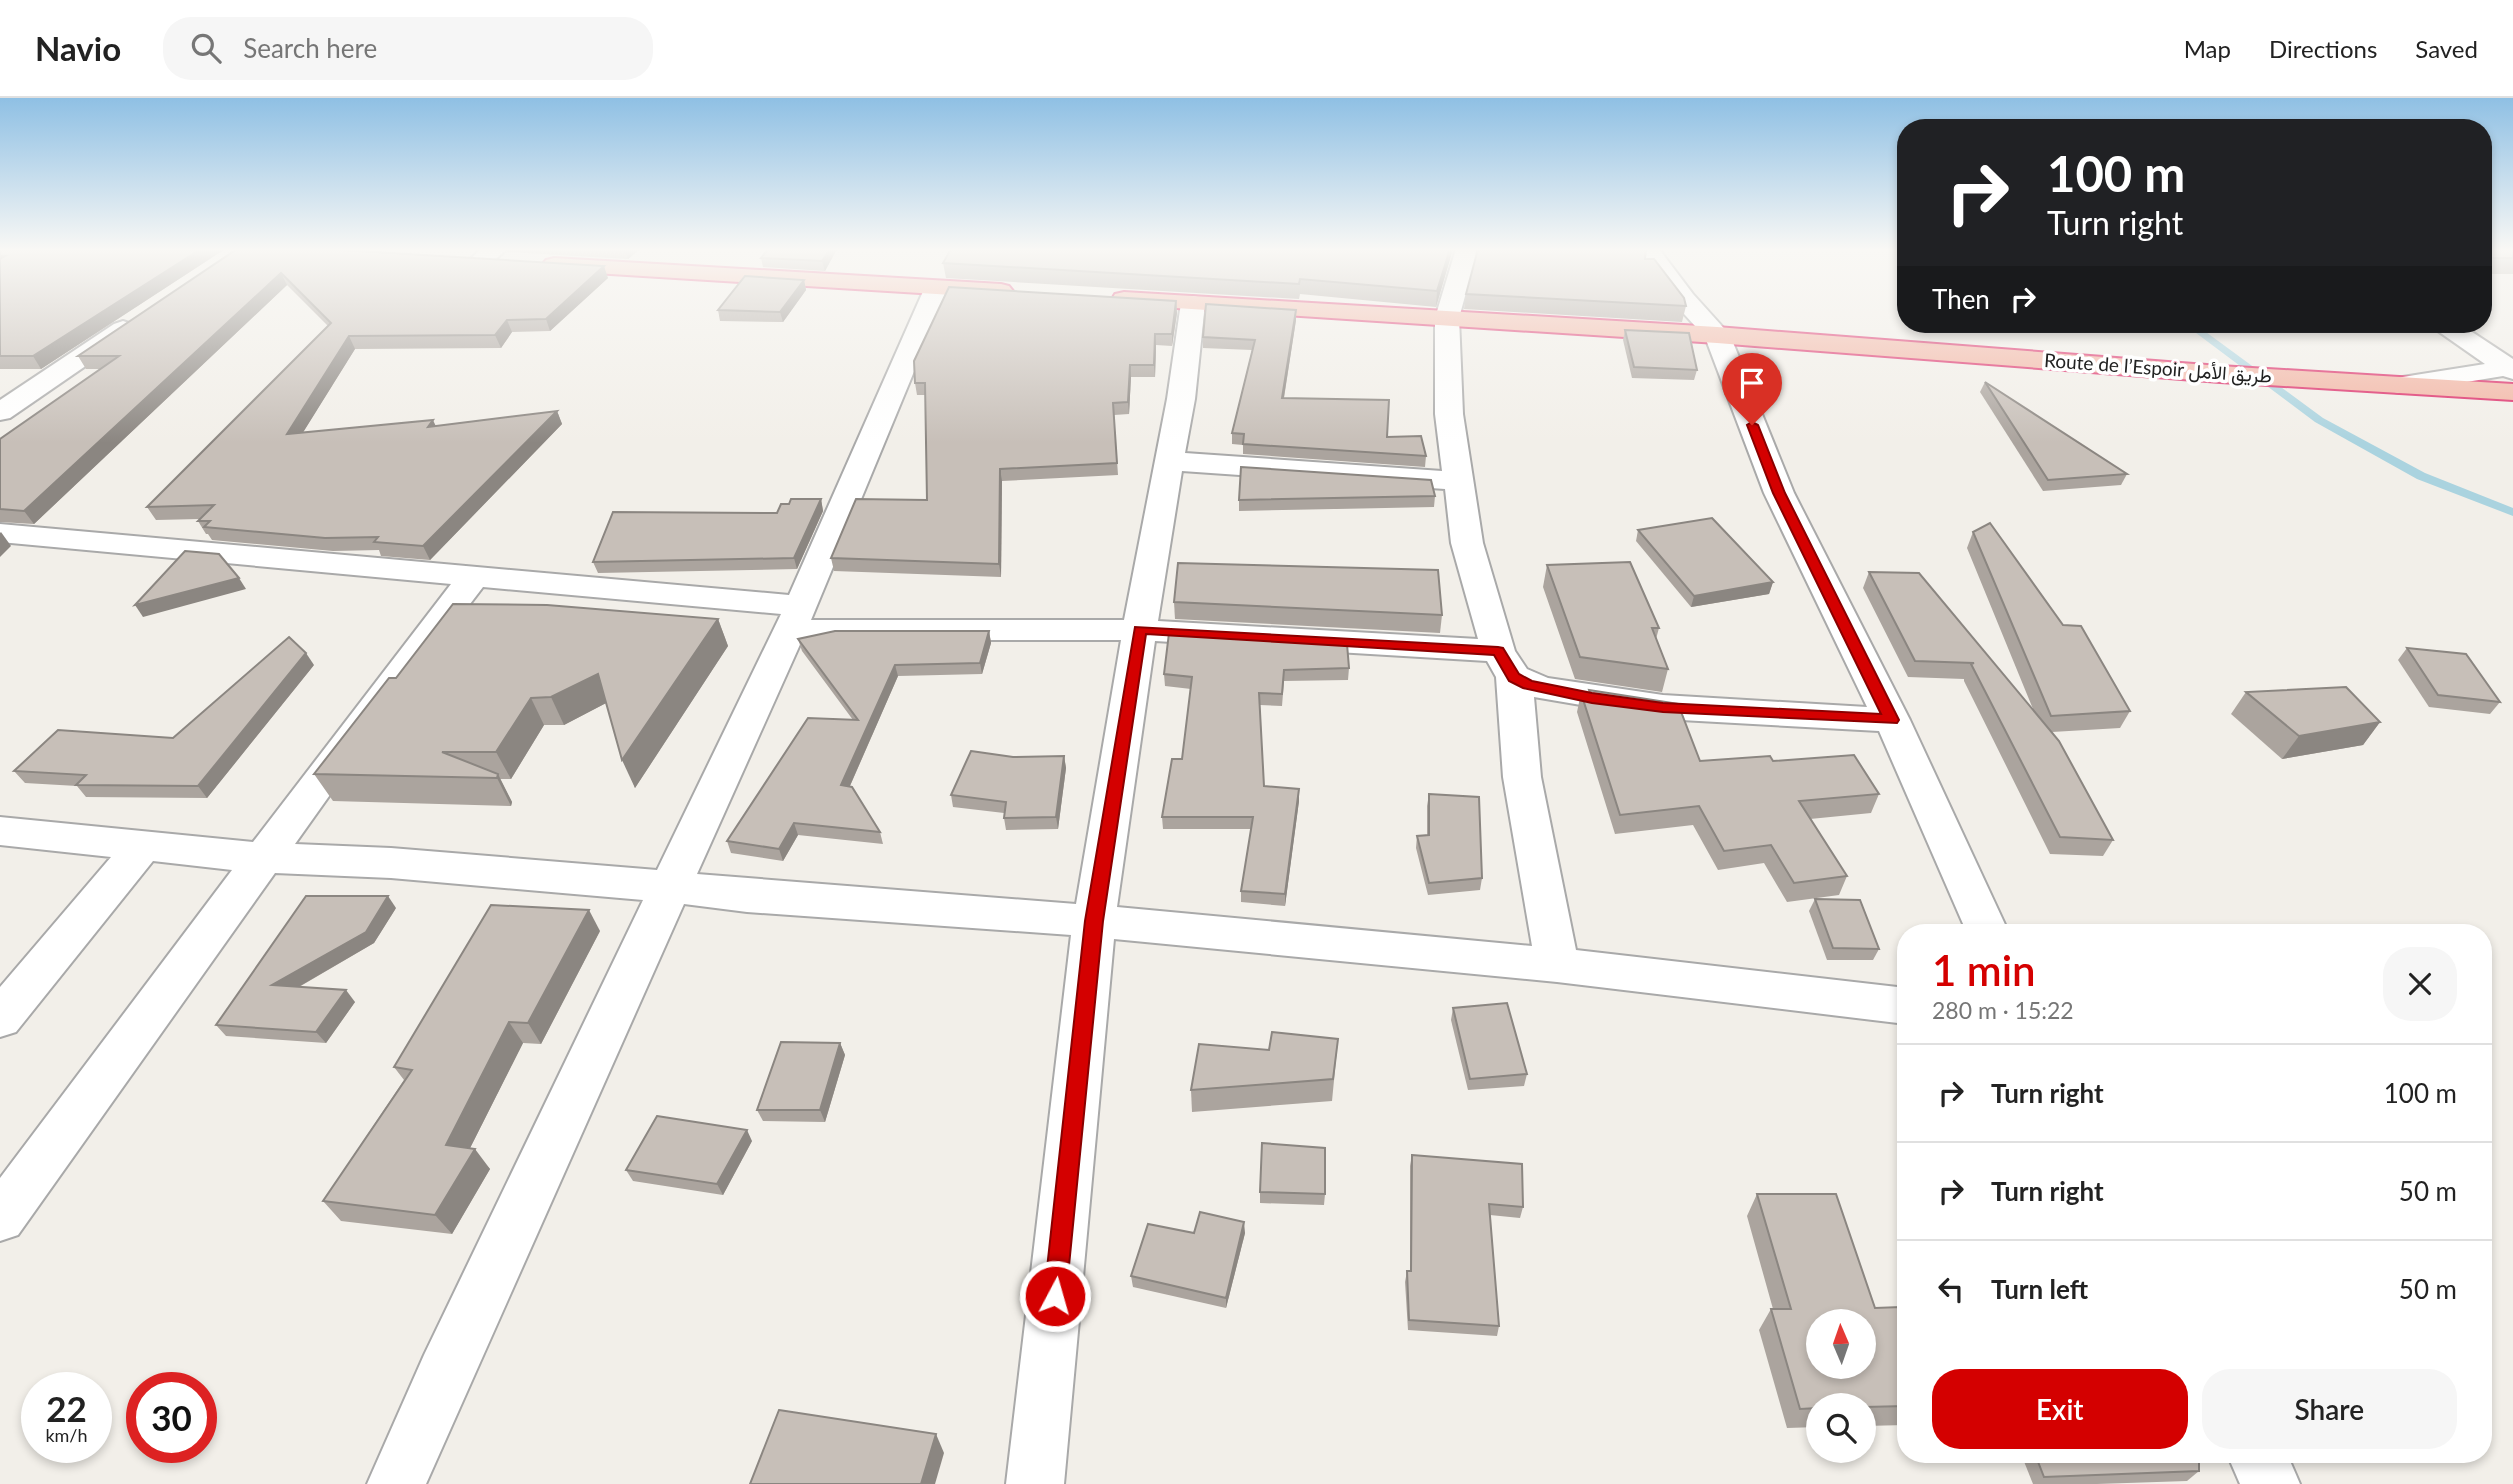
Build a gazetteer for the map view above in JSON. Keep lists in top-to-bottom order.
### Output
{
  "streets": {
    "highway": ["Route de l’Espoir طريق الأمل"]
  },
  "north": "top",
  "page": {
    "header": "Navio",
    "search": "Search here",
    "nav": ["Map", "Directions", "Saved"],
    "turn": ["100 m", "Turn right"],
    "then": "Then",
    "heading": ["1 min", "280 m · 15:22"],
    "list": [
      {
        "name": "Turn right",
        "value": "100 m"
      },
      {
        "name": "Turn right",
        "value": "50 m"
      },
      {
        "name": "Turn left",
        "value": "50 m"
      }
    ],
    "buttons": ["Exit", "Share"],
    "speed": "22 km/h",
    "limit": "30"
  }
}
